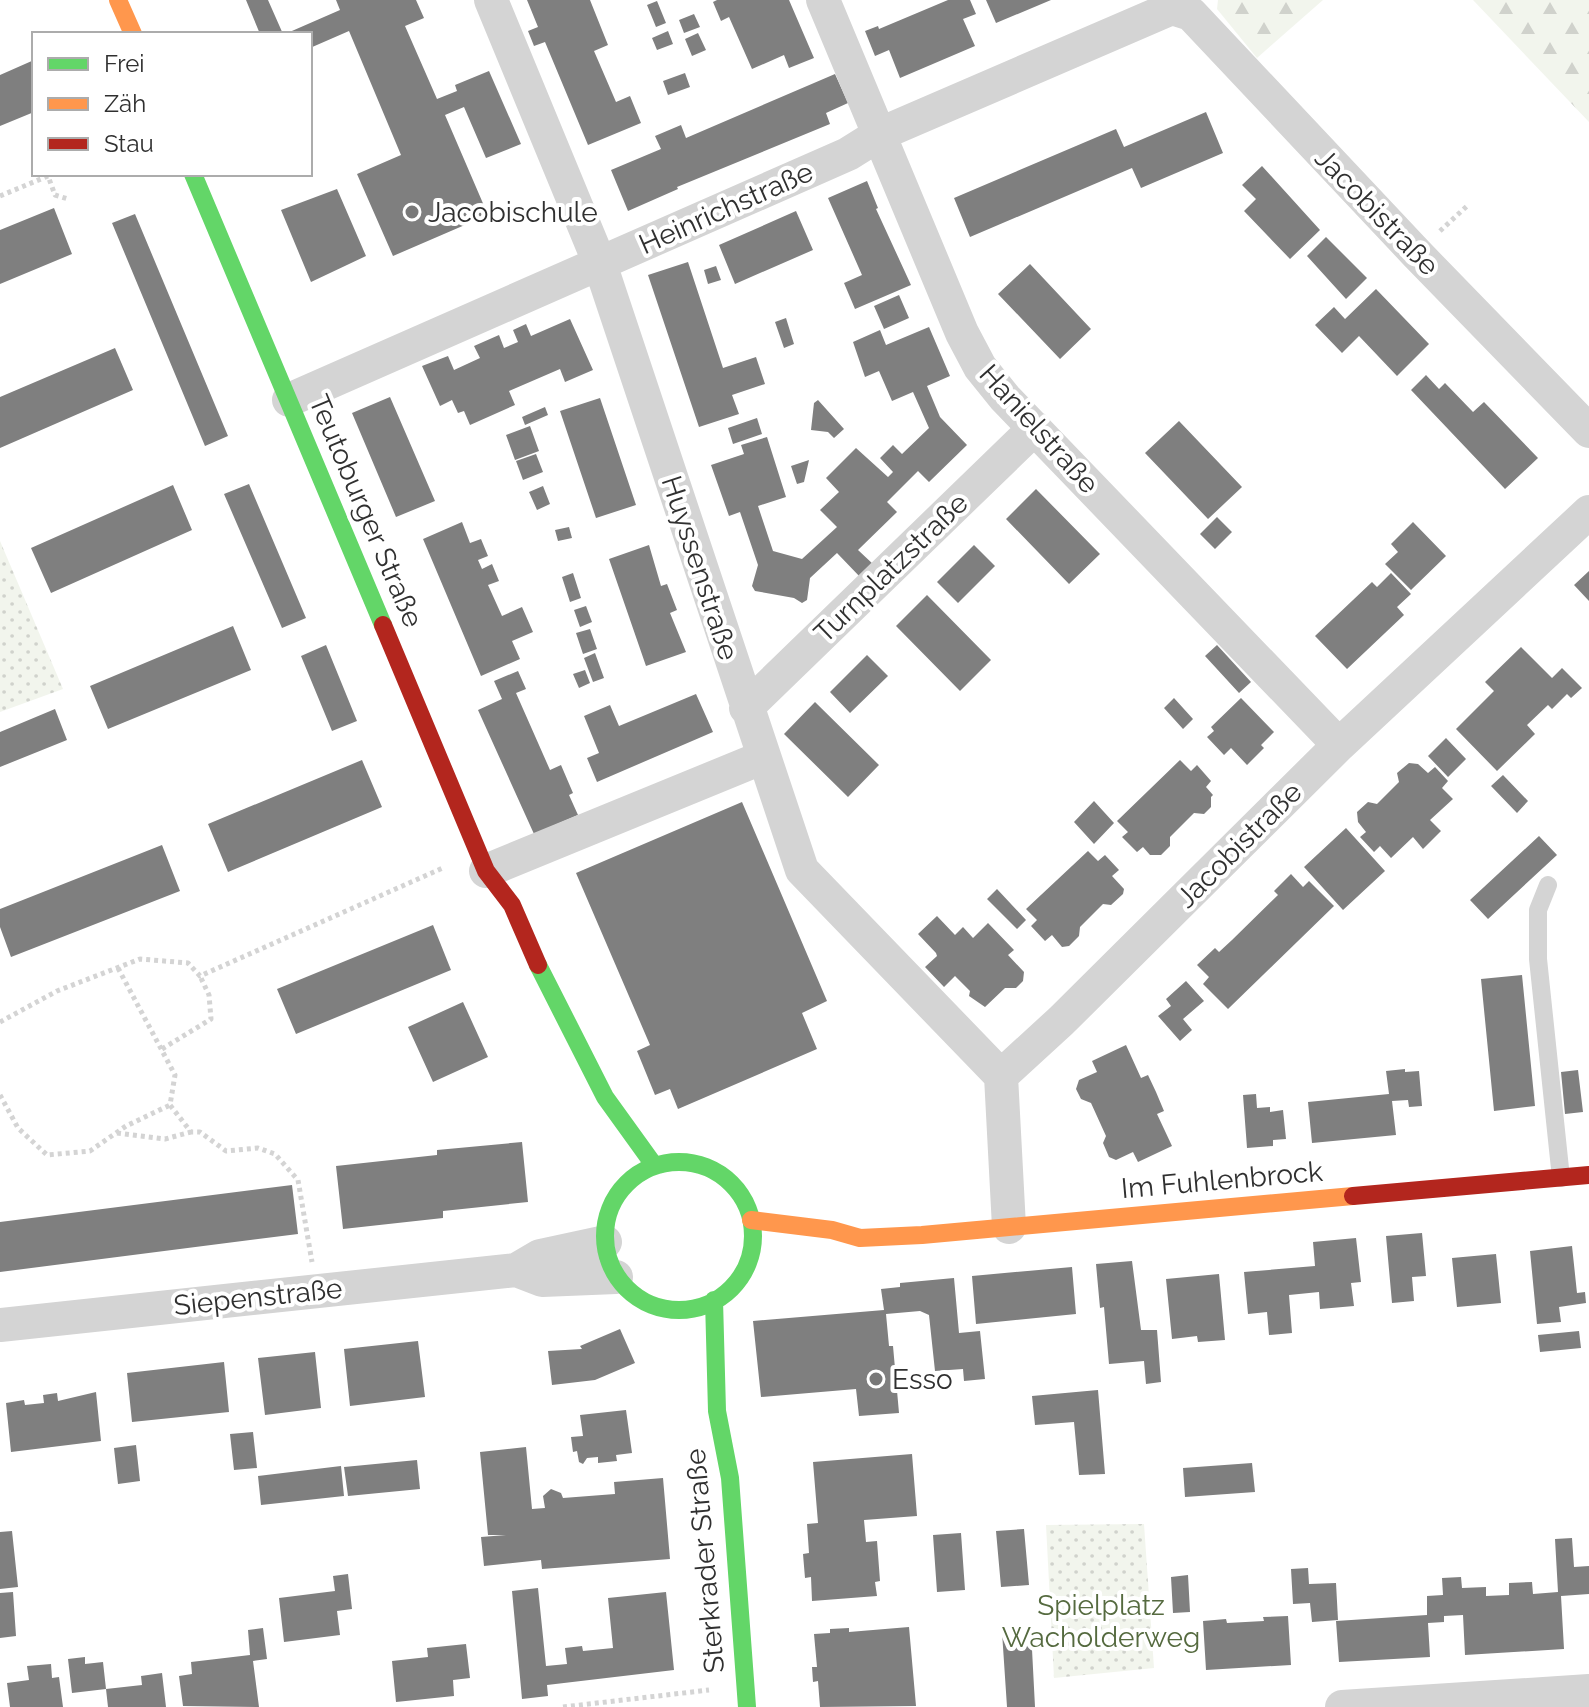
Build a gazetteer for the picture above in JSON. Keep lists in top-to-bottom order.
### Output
{
  "streets": {
    "main road": ["Teutoburger Straße", "Im Fuhlenbrock", "Sterkrader Straße"],
    "street": [
      "Heinrichstraße",
      "Jacobistraße",
      "Hanielstraße",
      "Huyssenstraße",
      "Turnplatzstraße",
      "Siepenstraße"
    ]
  },
  "crossings": [
    ["Heinrichstraße", "Jacobistraße"],
    ["Heinrichstraße", "Hanielstraße"],
    ["Heinrichstraße", "Teutoburger Straße"],
    ["Heinrichstraße", "Huyssenstraße"],
    ["Jacobistraße", "Hanielstraße"],
    ["Jacobistraße", "Huyssenstraße"],
    ["Hanielstraße", "Turnplatzstraße"],
    ["Teutoburger Straße", "Im Fuhlenbrock"],
    ["Teutoburger Straße", "Siepenstraße"],
    ["Teutoburger Straße", "Sterkrader Straße"],
    ["Huyssenstraße", "Turnplatzstraße"],
    ["Im Fuhlenbrock", "Siepenstraße"],
    ["Im Fuhlenbrock", "Sterkrader Straße"],
    ["Siepenstraße", "Sterkrader Straße"]
  ],
  "parks": ["Spielplatz Wacholderweg"],
  "places": ["Jacobischule", "Esso"],
  "legend": ["Frei", "Zäh", "Stau"]
}
